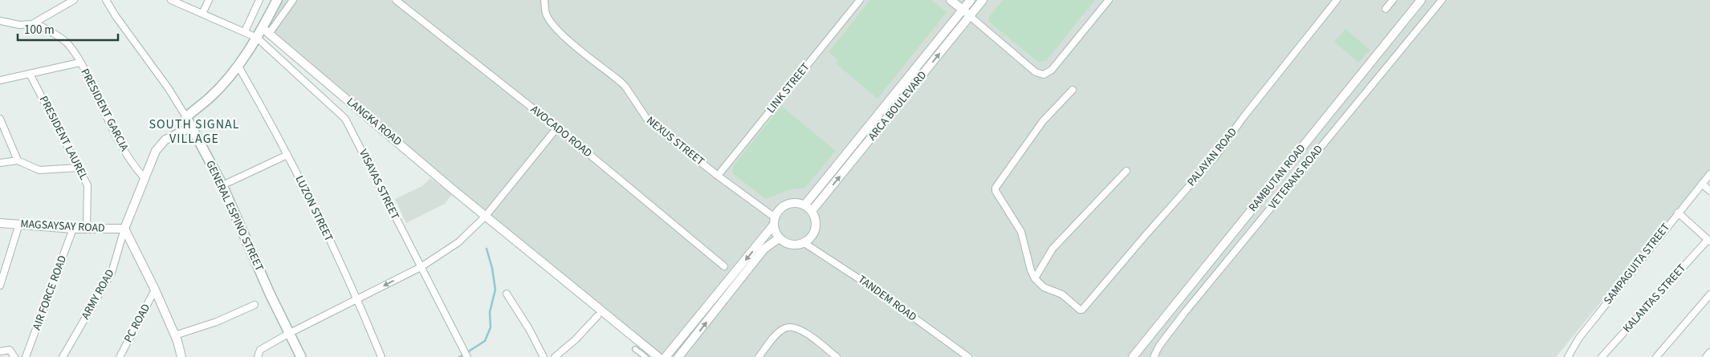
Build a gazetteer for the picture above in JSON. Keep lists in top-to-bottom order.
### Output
{
  "streets": {
    "main road": ["GENERAL ESPINO STREET"],
    "street": [
      "LINK STREET",
      "ARCA BOULEVARD",
      "PRESIDENT GARCIA",
      "LANGKA ROAD",
      "AVOCADO ROAD",
      "PRESIDENT LAUREL",
      "NEXUS STREET",
      "PALAYAN ROAD",
      "VETERANS ROAD",
      "RAMBUTAN ROAD",
      "VISAYAS STREET",
      "LUZON STREET",
      "MAGSAYSAY ROAD",
      "SAMPAGUITA STREET",
      "AIR FORCE ROAD",
      "ARMY ROAD",
      "TANDEM ROAD",
      "KALANTAS STREET",
      "PC ROAD"
    ]
  },
  "crossings": [
    ["LINK STREET", "NEXUS STREET"],
    ["ARCA BOULEVARD", "NEXUS STREET"],
    ["ARCA BOULEVARD", "TANDEM ROAD"],
    ["PRESIDENT GARCIA", "PRESIDENT LAUREL"],
    ["PRESIDENT LAUREL", "MAGSAYSAY ROAD"],
    ["NEXUS STREET", "TANDEM ROAD"],
    ["MAGSAYSAY ROAD", "AIR FORCE ROAD"],
    ["MAGSAYSAY ROAD", "ARMY ROAD"]
  ],
  "districts": ["SOUTH SIGNAL VILLAGE"],
  "scale_bar": "100 m"
}
